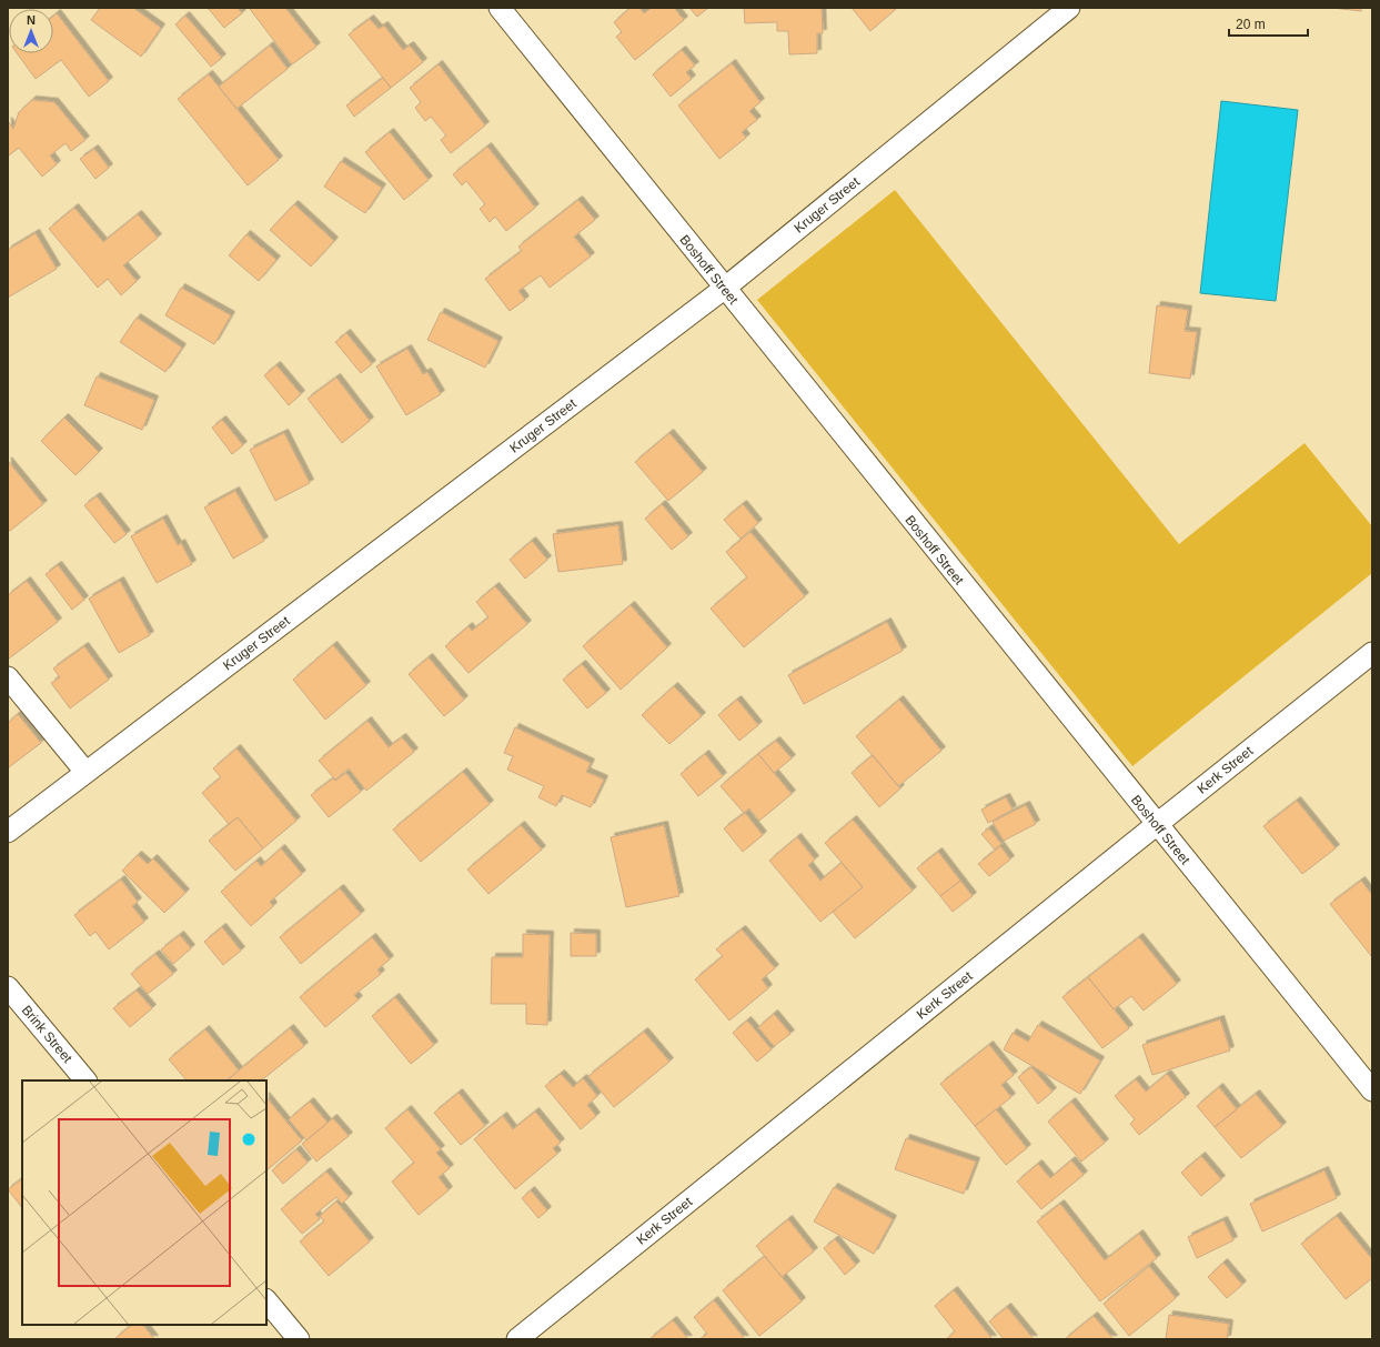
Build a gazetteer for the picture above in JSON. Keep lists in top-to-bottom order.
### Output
{
  "streets": {
    "street": [
      "Kruger Street",
      "Boshoff Street",
      "Kerk Street",
      "Brink Street"
    ]
  },
  "crossings": [
    ["Kruger Street", "Boshoff Street"],
    ["Boshoff Street", "Kerk Street"]
  ],
  "scale_bar": "20 m",
  "north": "top"
}
